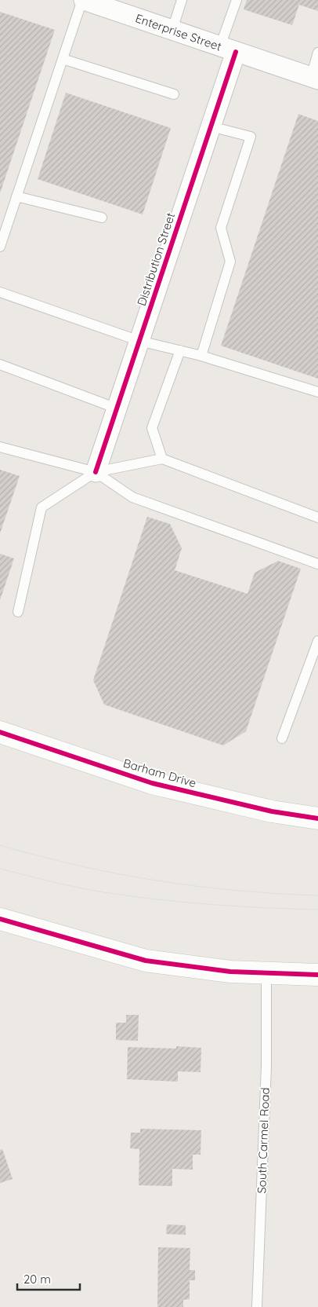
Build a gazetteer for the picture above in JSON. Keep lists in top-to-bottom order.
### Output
{
  "streets": {
    "main road": ["Barham Drive"],
    "street": ["Enterprise Street", "Distribution Street"],
    "lane": ["South Carmel Road"]
  },
  "crossings": [
    ["Enterprise Street", "Distribution Street"]
  ],
  "scale_bar": "20 m"
}
